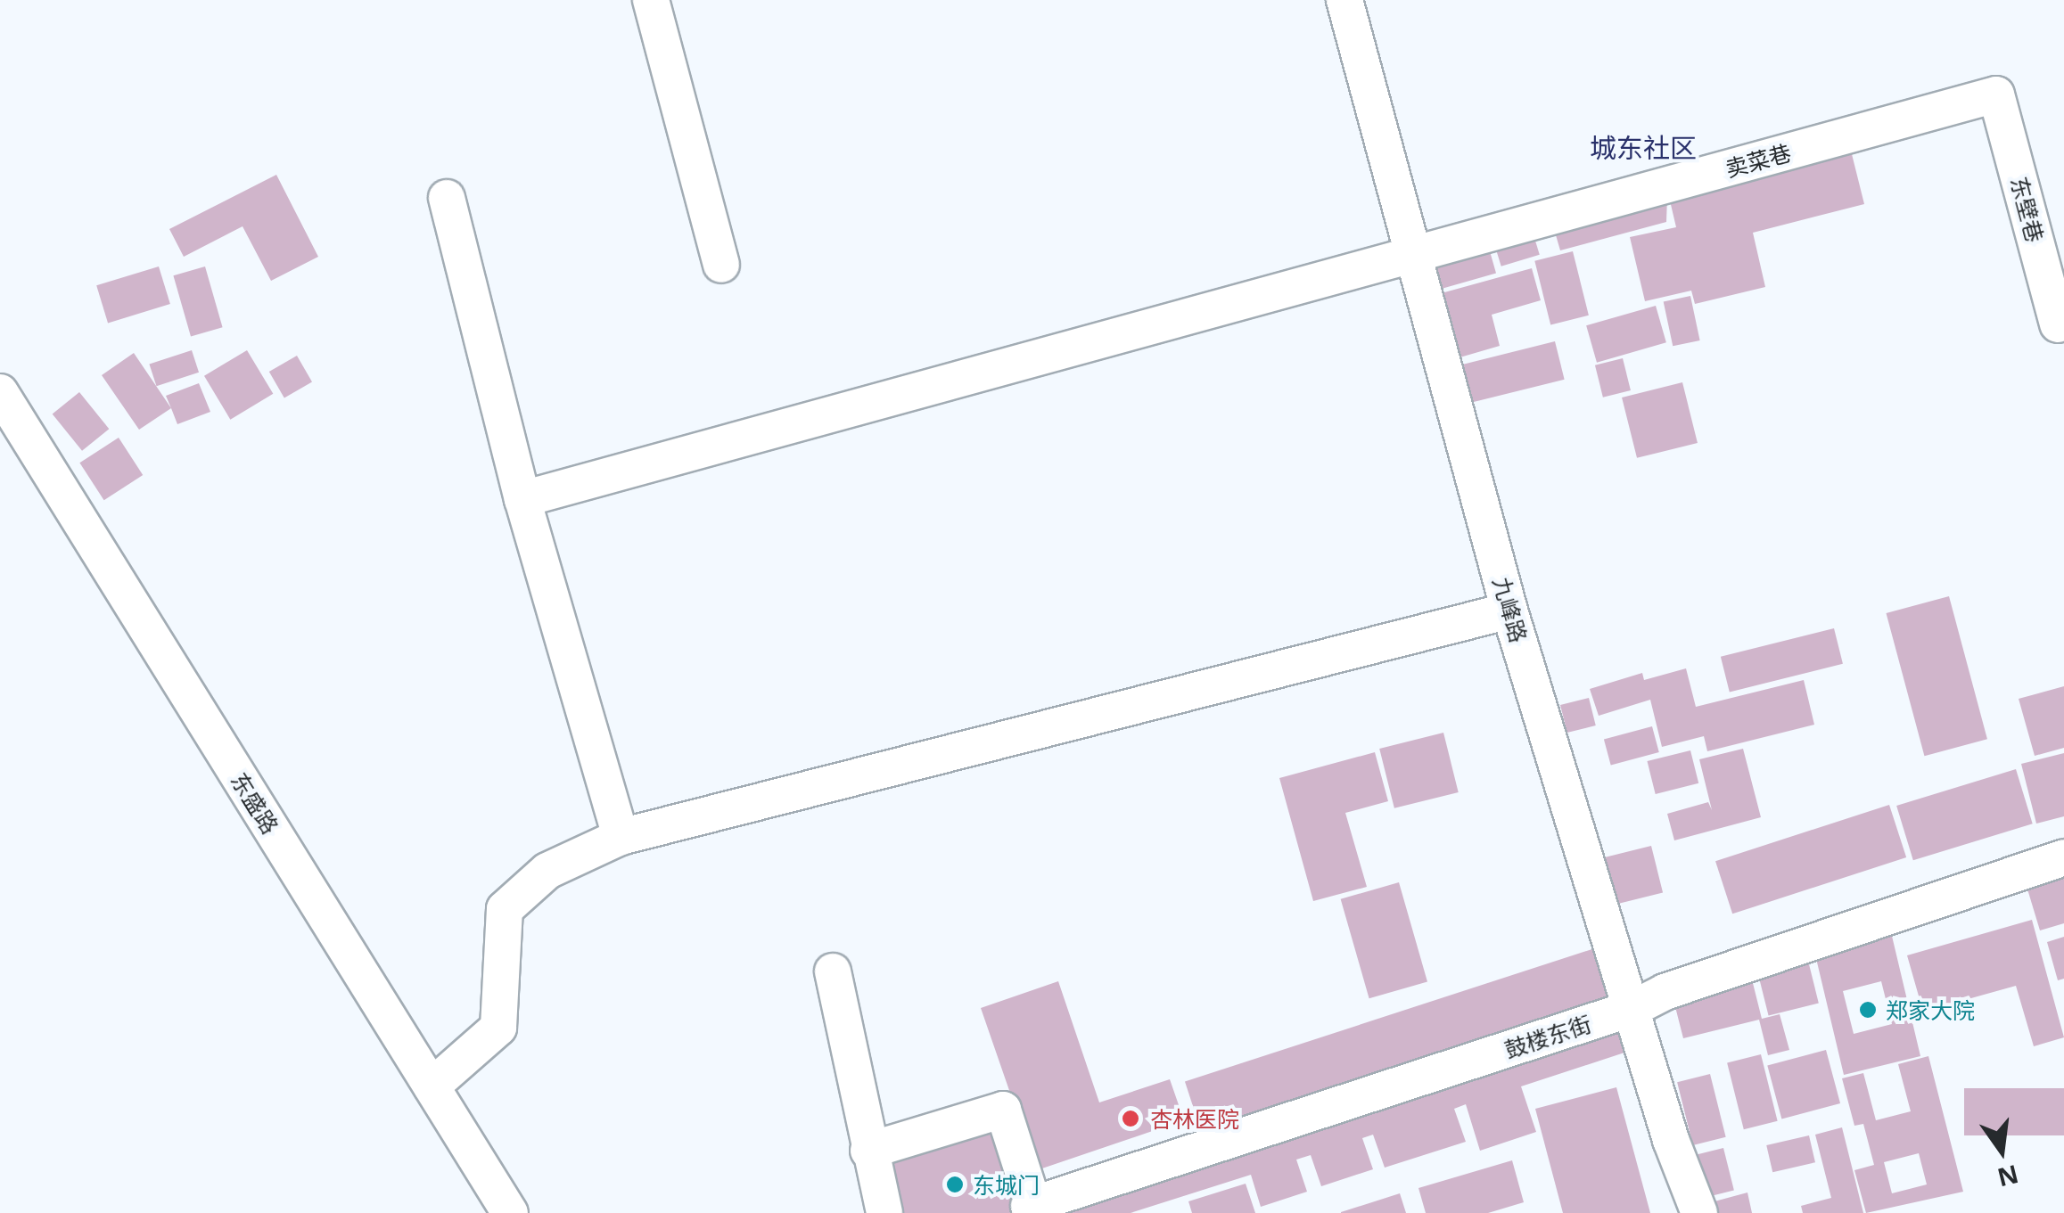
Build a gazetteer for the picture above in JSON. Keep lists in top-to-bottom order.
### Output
{
  "streets": {
    "street": [
      "卖菜巷",
      "东壁巷",
      "九峰路",
      "东盛路",
      "鼓楼东街"
    ]
  },
  "crossings": [
    ["卖菜巷", "东壁巷"],
    ["卖菜巷", "九峰路"],
    ["九峰路", "鼓楼东街"]
  ],
  "districts": ["城东社区"],
  "places": ["郑家大院", "杏林医院", "东城门"],
  "north": "bottom"
}
